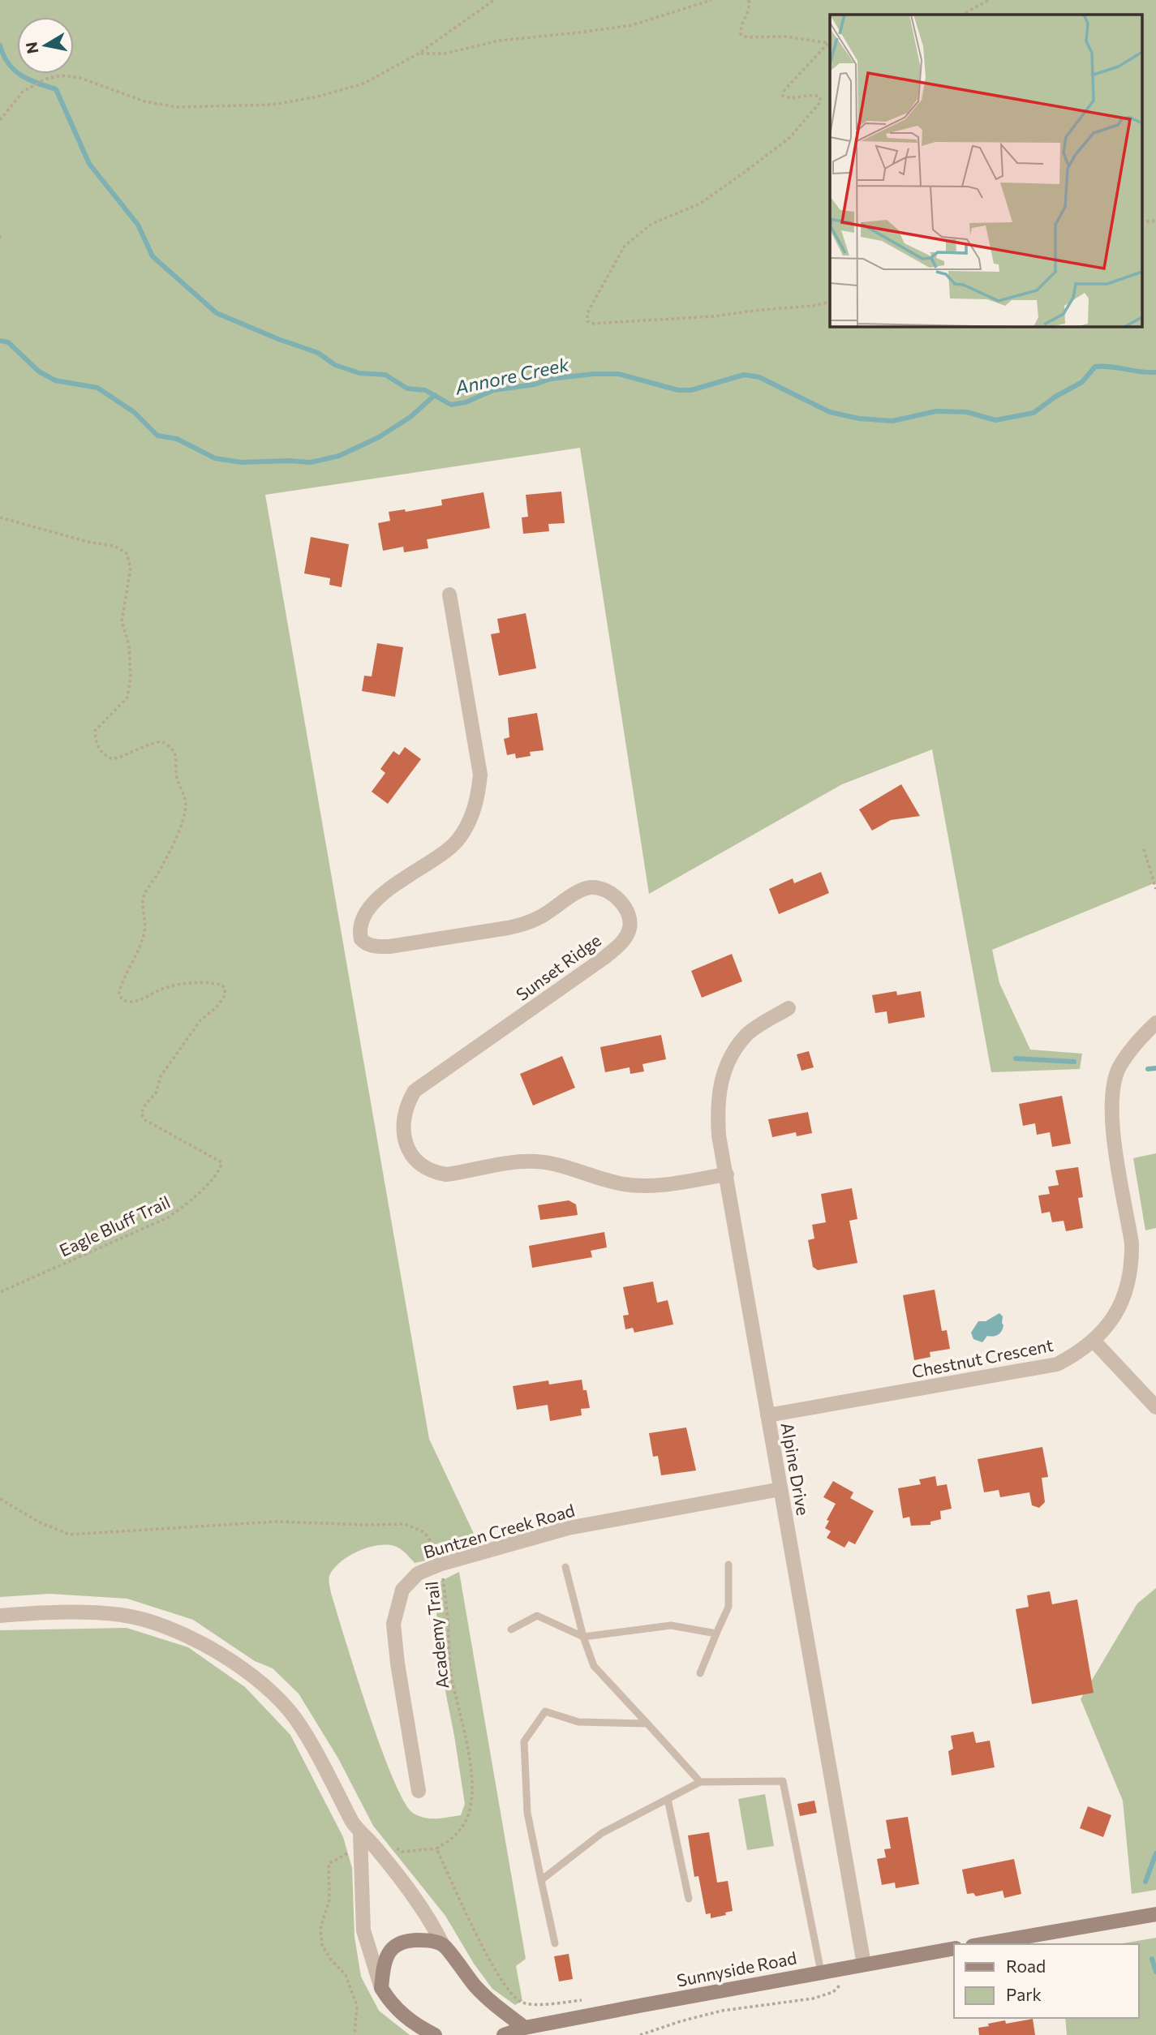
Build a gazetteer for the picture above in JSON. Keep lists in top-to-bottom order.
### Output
{
  "streets": {
    "street": [
      "Sunset Ridge",
      "Chestnut Crescent",
      "Alpine Drive",
      "Buntzen Creek Road",
      "Sunnyside Road"
    ],
    "path": ["Eagle Bluff Trail", "Academy Trail"]
  },
  "crossings": [
    ["Sunset Ridge", "Alpine Drive"],
    ["Chestnut Crescent", "Alpine Drive"],
    ["Alpine Drive", "Buntzen Creek Road"],
    ["Alpine Drive", "Sunnyside Road"],
    ["Buntzen Creek Road", "Academy Trail"]
  ],
  "water": ["Annore Creek"],
  "legend": ["Road", "Park"],
  "north": "left"
}
